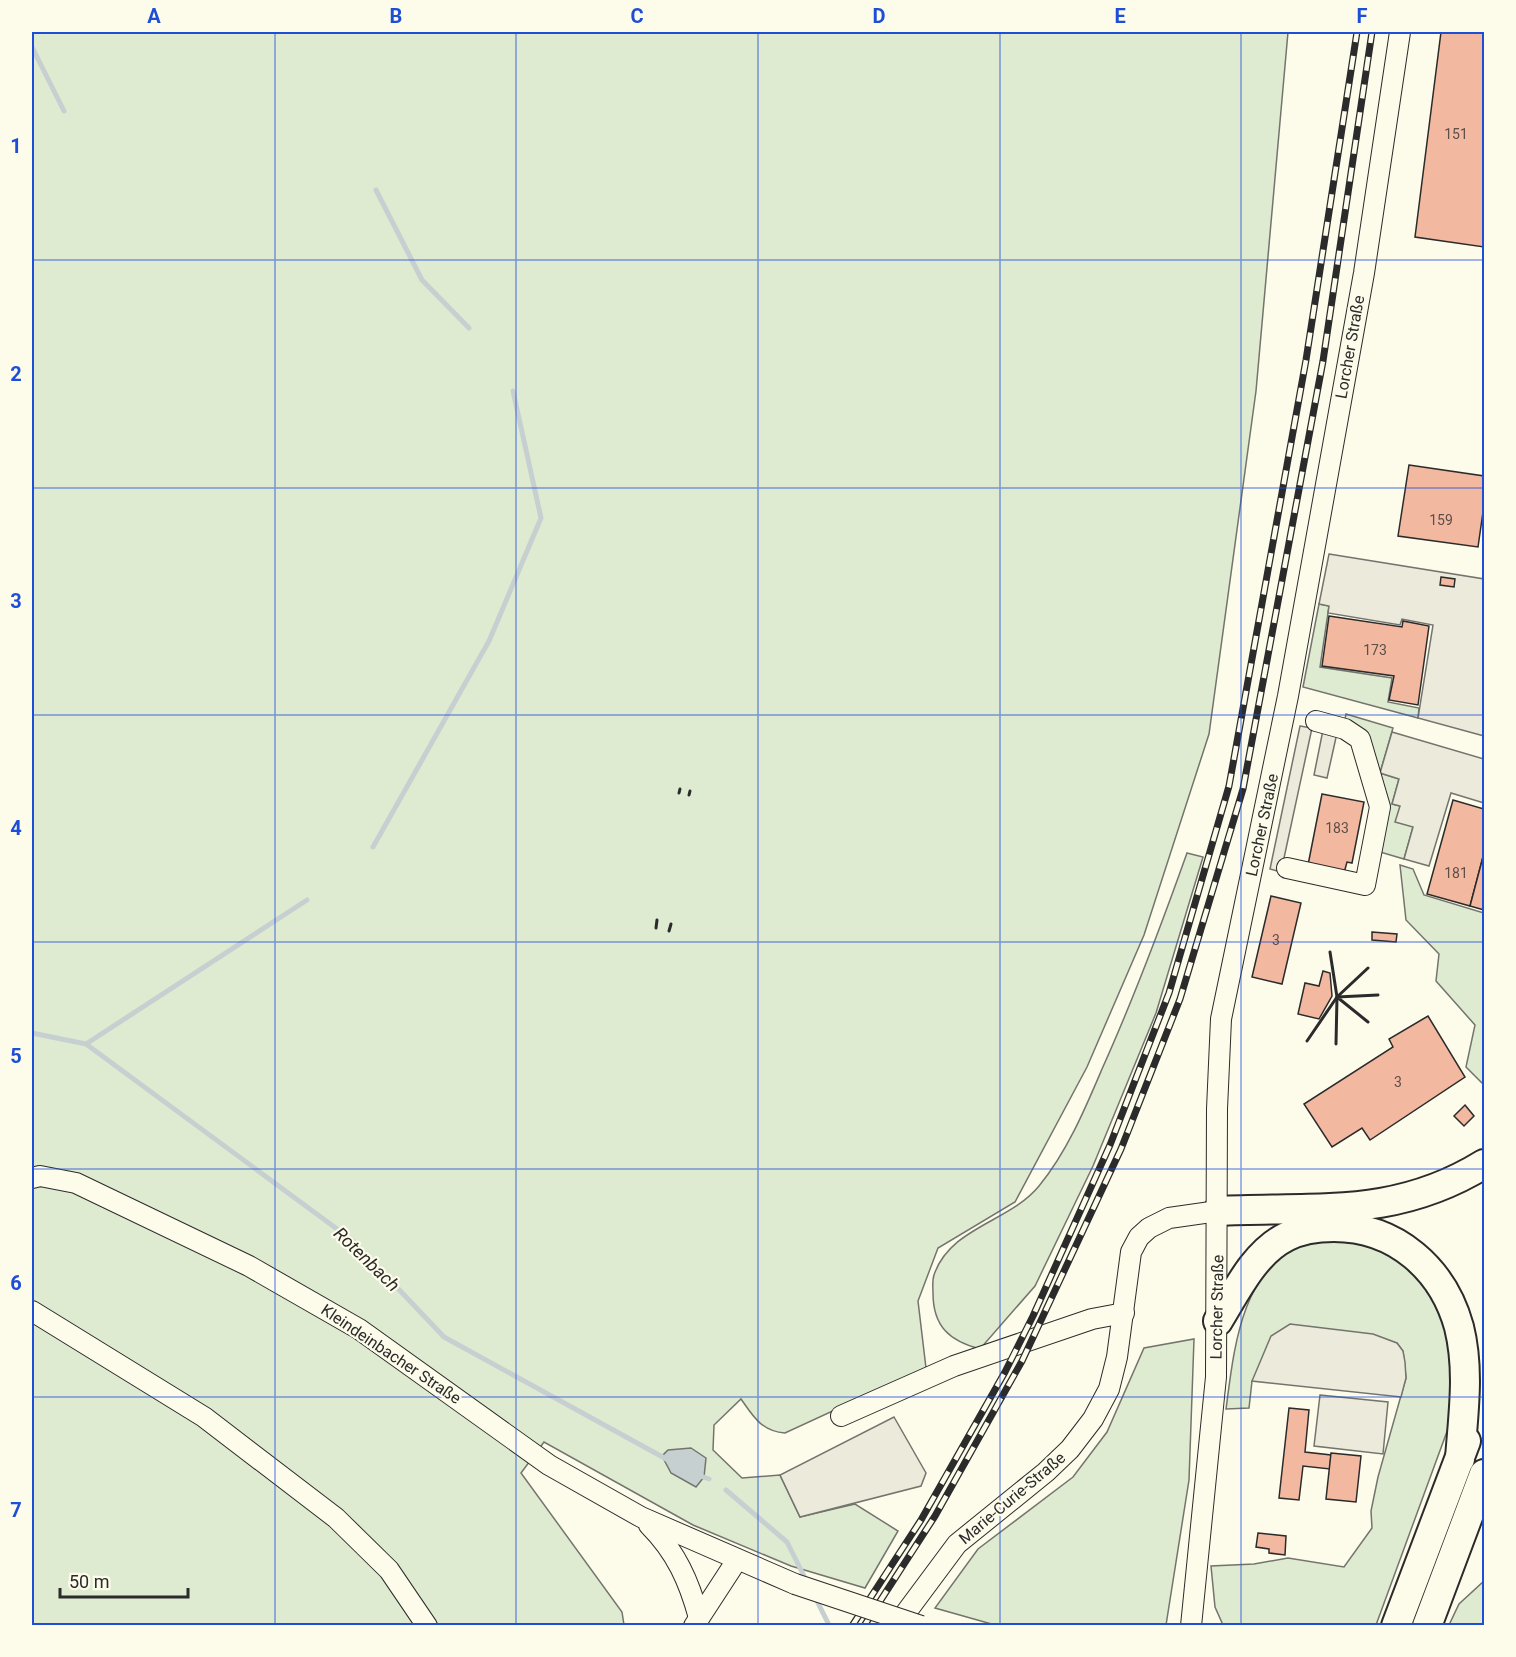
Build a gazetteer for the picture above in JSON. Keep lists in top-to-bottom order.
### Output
{
  "streets": {
    "street": ["Lorcher Straße", "Kleindeinbacher Straße", "Marie-Curie-Straße"]
  },
  "crossings": [
    ["Lorcher Straße", "Marie-Curie-Straße"]
  ],
  "water": ["Rotenbach"],
  "house_numbers": [
    "151",
    "159",
    "173",
    "183",
    "181",
    "3",
    "3"
  ],
  "scale_bar": "50 m",
  "grid": {
    "columns": [
      "A",
      "B",
      "C",
      "D",
      "E",
      "F"
    ],
    "rows": [
      "1",
      "2",
      "3",
      "4",
      "5",
      "6",
      "7"
    ]
  }
}
